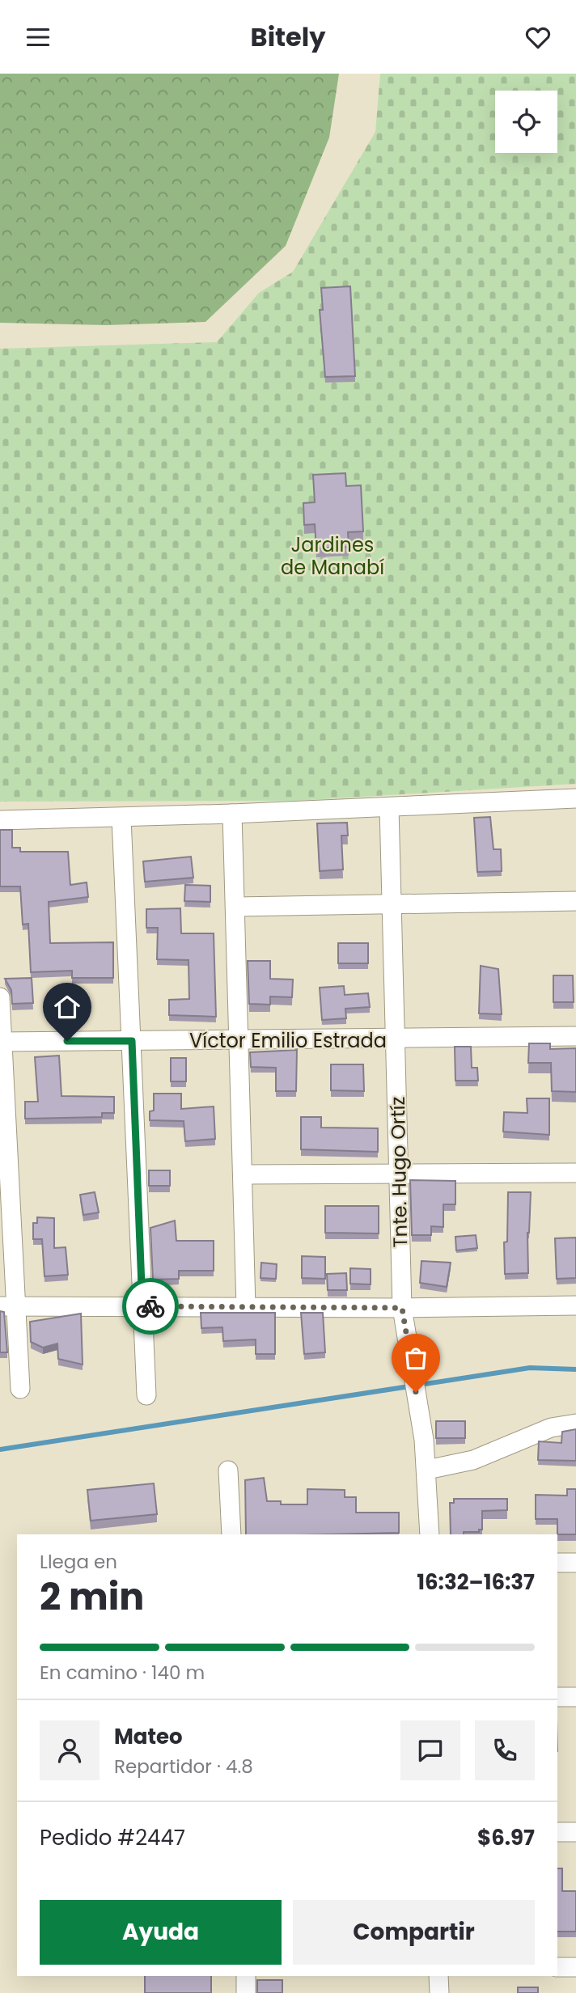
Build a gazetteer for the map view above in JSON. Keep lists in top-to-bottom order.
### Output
{
  "streets": {
    "street": ["Víctor Emilio Estrada", "Tnte. Hugo Ortíz"]
  },
  "crossings": [
    ["Víctor Emilio Estrada", "Tnte. Hugo Ortíz"]
  ],
  "parks": ["Jardines de Manabí"],
  "page": {
    "header": "Bitely",
    "heading": ["2 min", "Llega en", "16:32–16:37"],
    "panel": [
      "Mateo",
      "Repartidor · 4.8",
      "Pedido #2447",
      "$6.97"
    ],
    "bar": "En camino · 140 m",
    "buttons": ["Ayuda", "Compartir"]
  }
}
